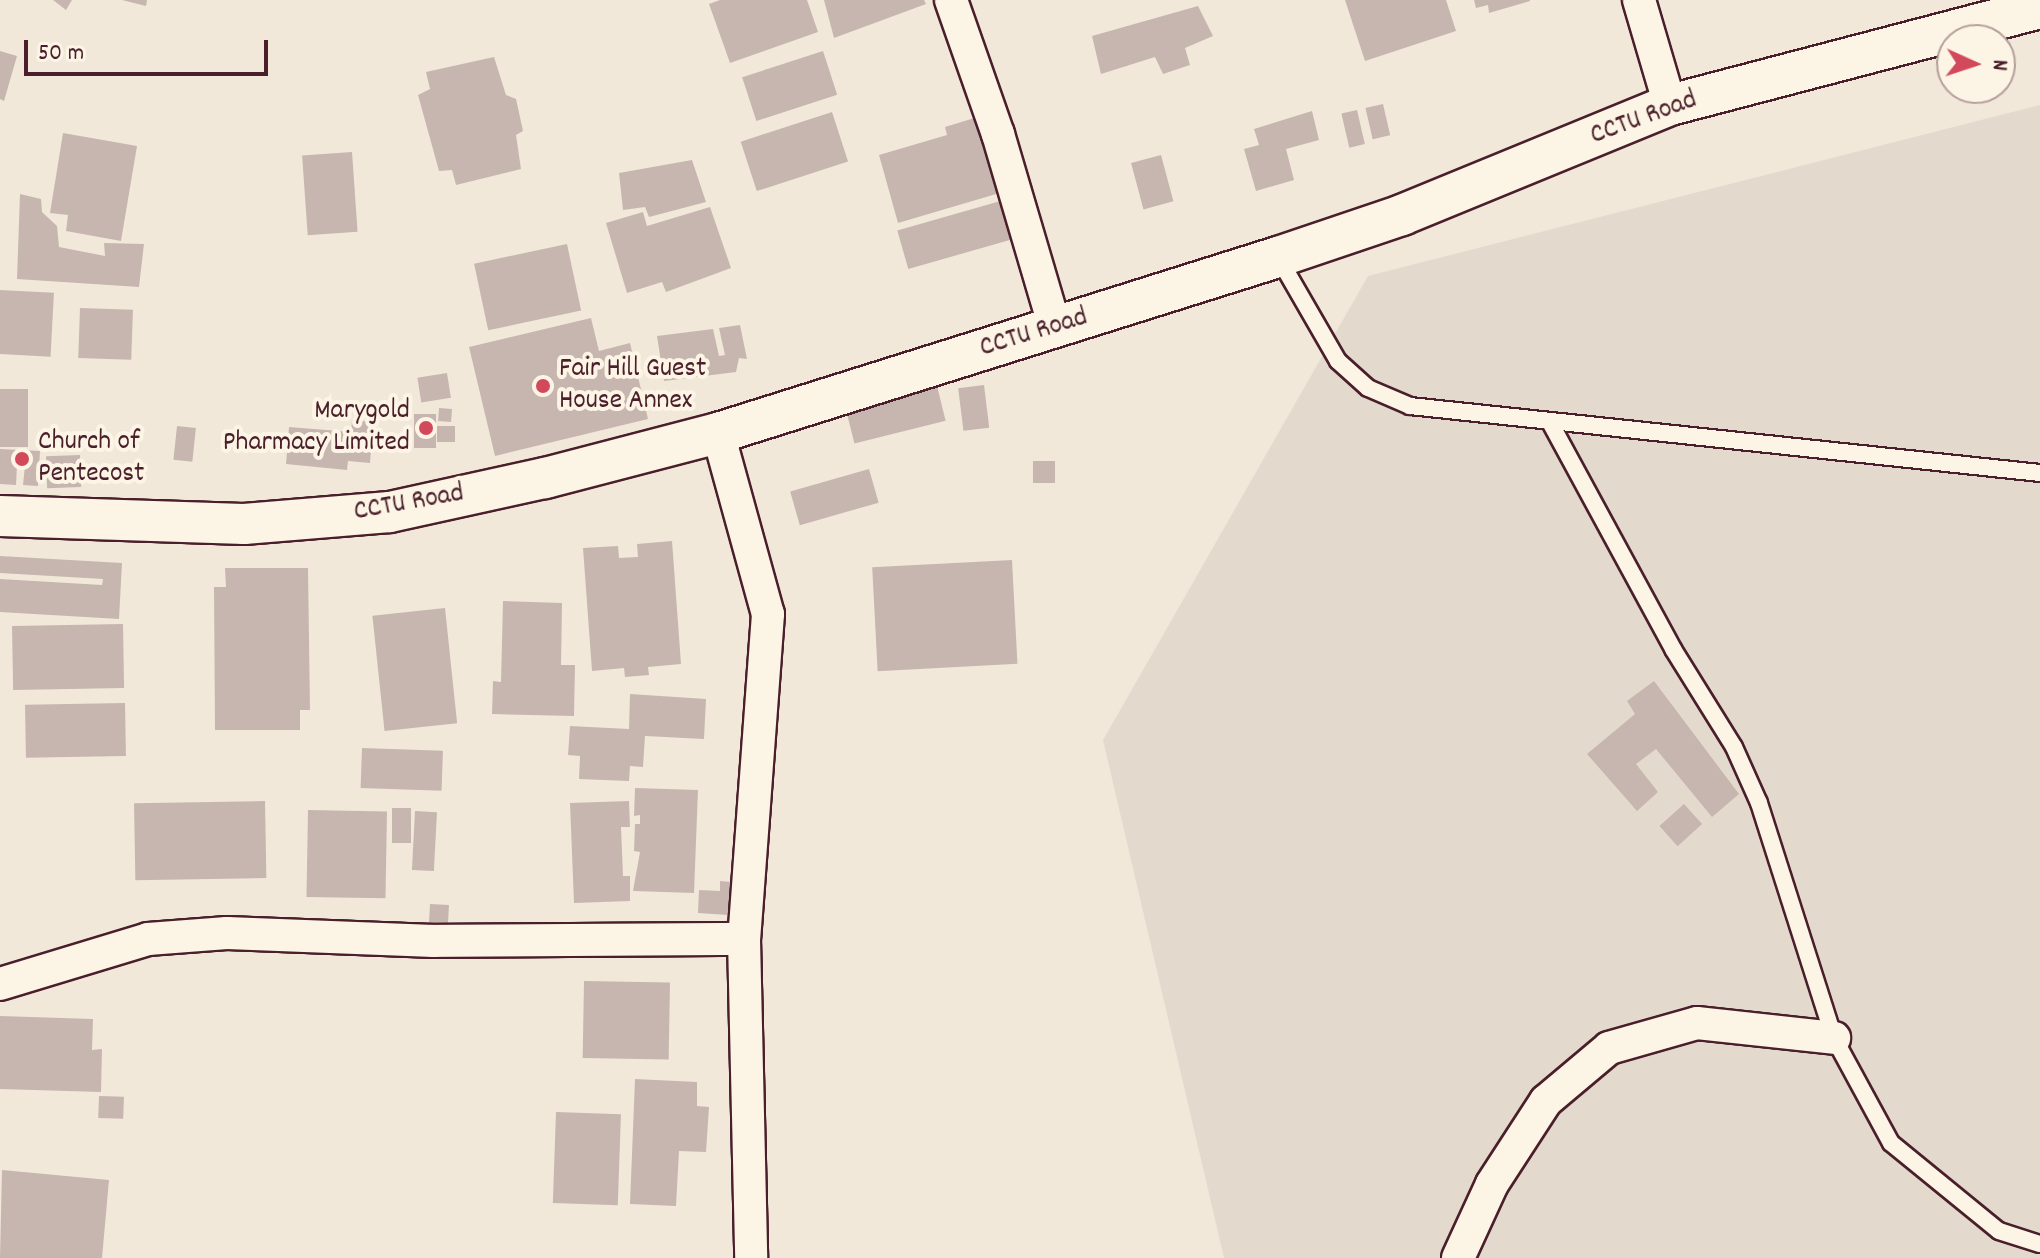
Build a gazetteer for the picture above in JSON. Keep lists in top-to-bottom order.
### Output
{
  "streets": {
    "street": ["CCTU Road"]
  },
  "places": ["Fair Hill Guest House Annex", "Marygold Pharmacy Limited", "Church of Pentecost"],
  "scale_bar": "50 m",
  "north": "right"
}
